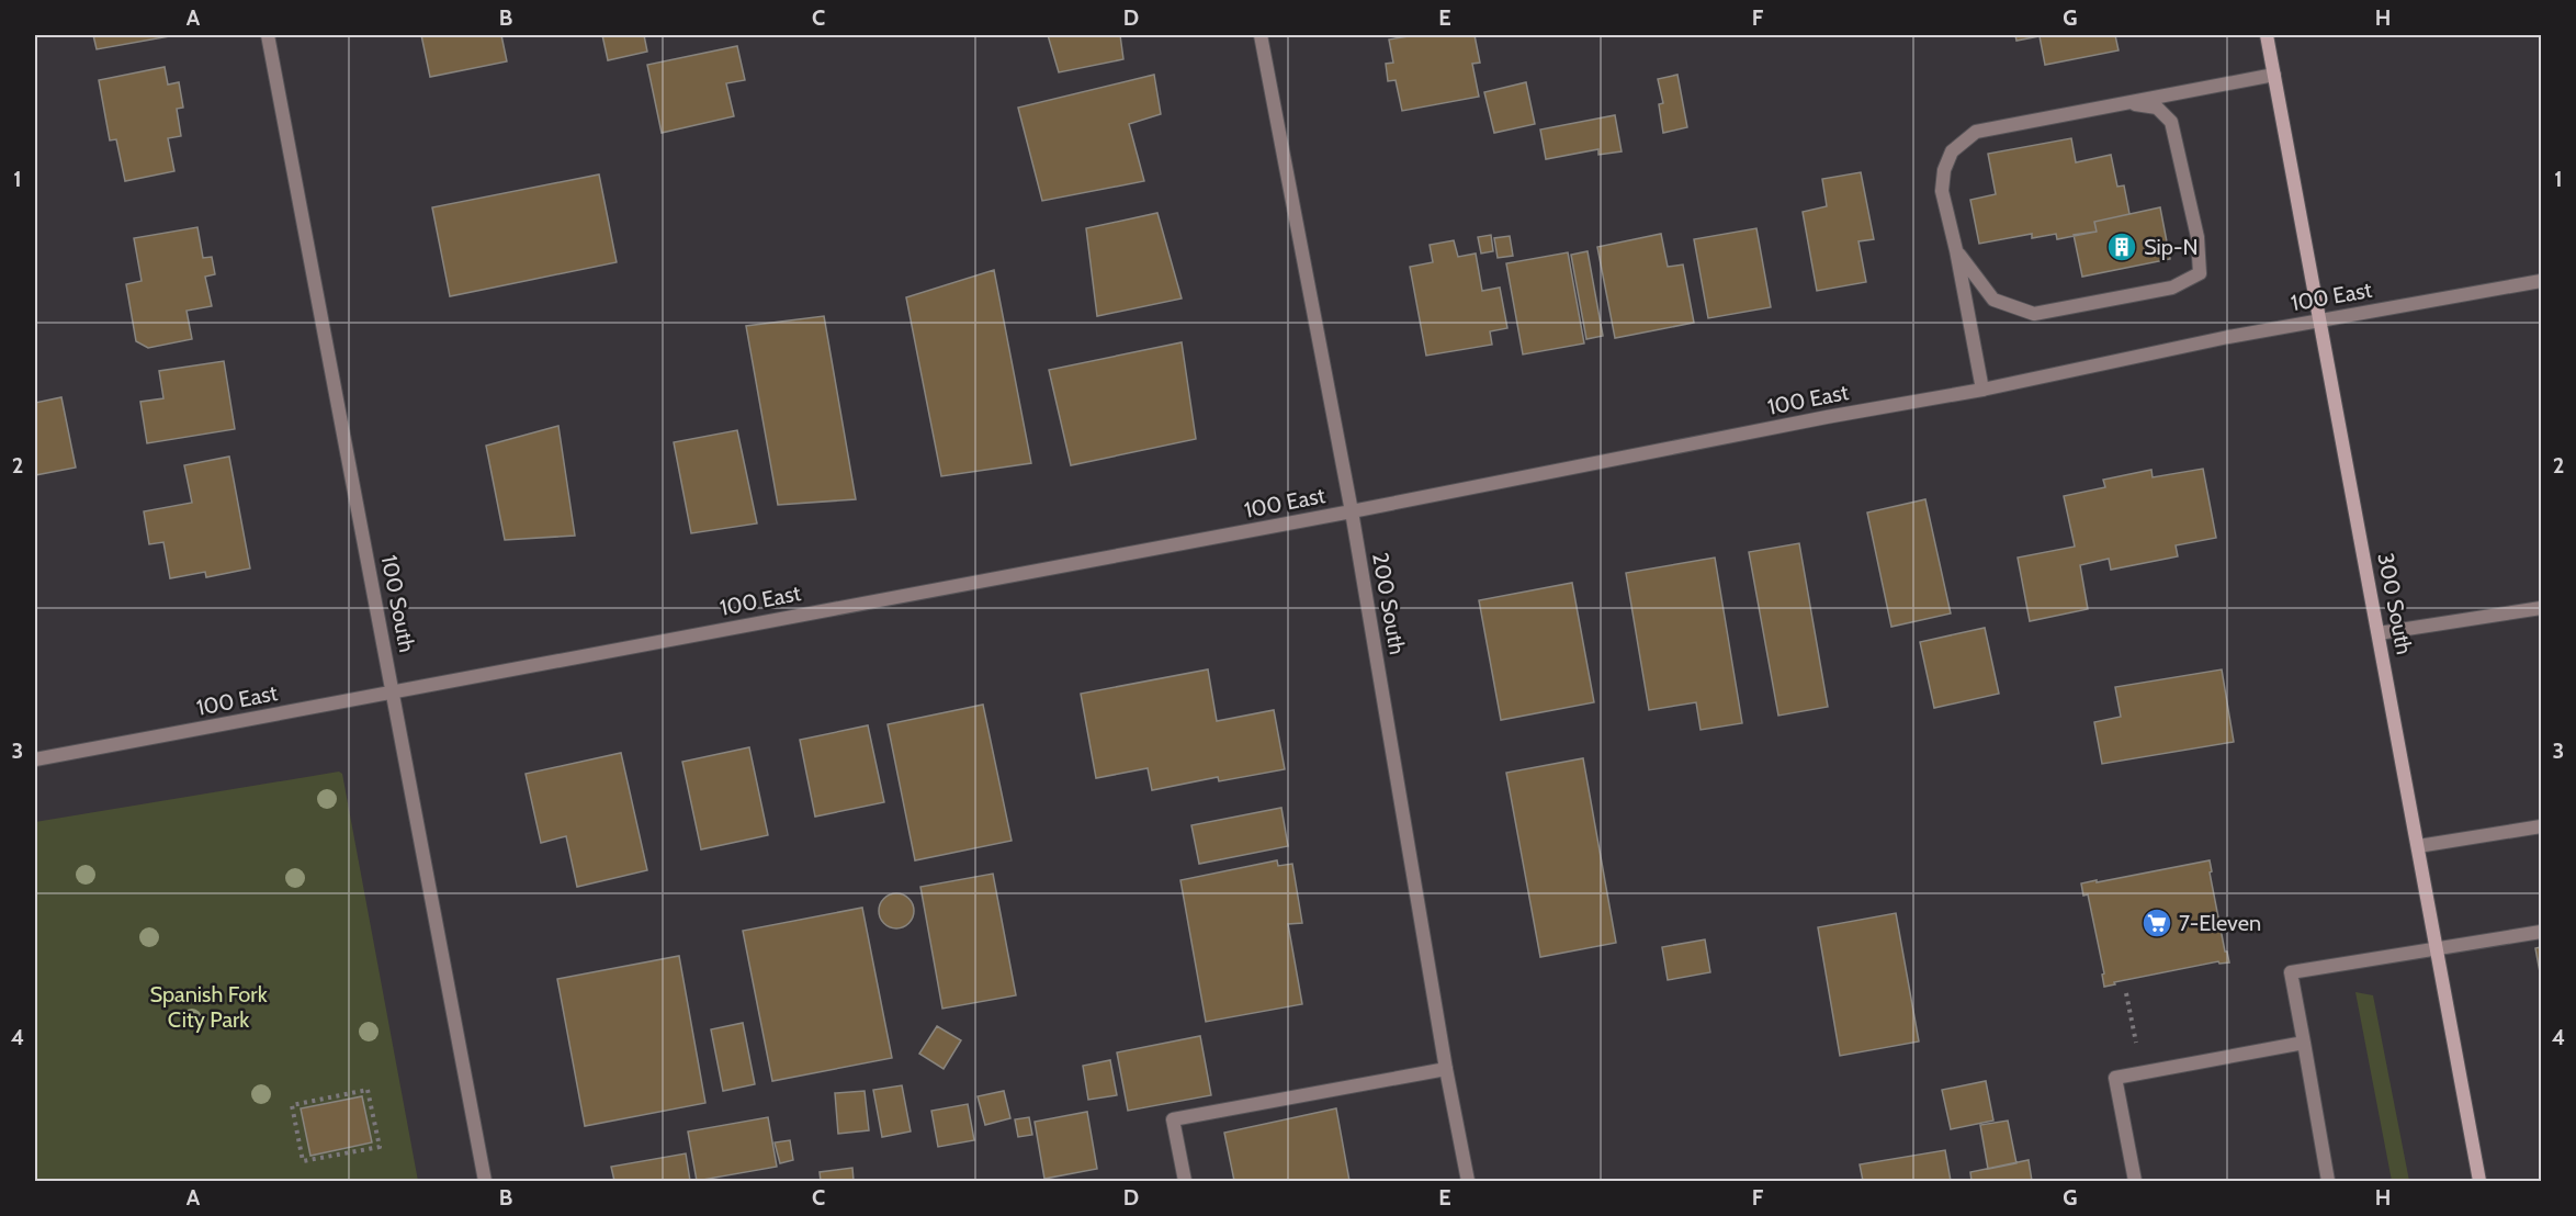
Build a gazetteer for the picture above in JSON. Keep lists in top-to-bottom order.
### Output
{
  "streets": {
    "main road": ["300 South"],
    "street": ["100 East", "100 South", "200 South"]
  },
  "crossings": [
    ["100 East", "100 South"],
    ["100 East", "200 South"],
    ["100 East", "300 South"]
  ],
  "parks": ["Spanish Fork City Park"],
  "places": {
    "building": ["Sip-N"],
    "supermarket": ["7-Eleven"]
  },
  "grid": {
    "columns": [
      "A",
      "B",
      "C",
      "D",
      "E",
      "F",
      "G",
      "H"
    ],
    "rows": [
      "1",
      "2",
      "3",
      "4"
    ]
  }
}
